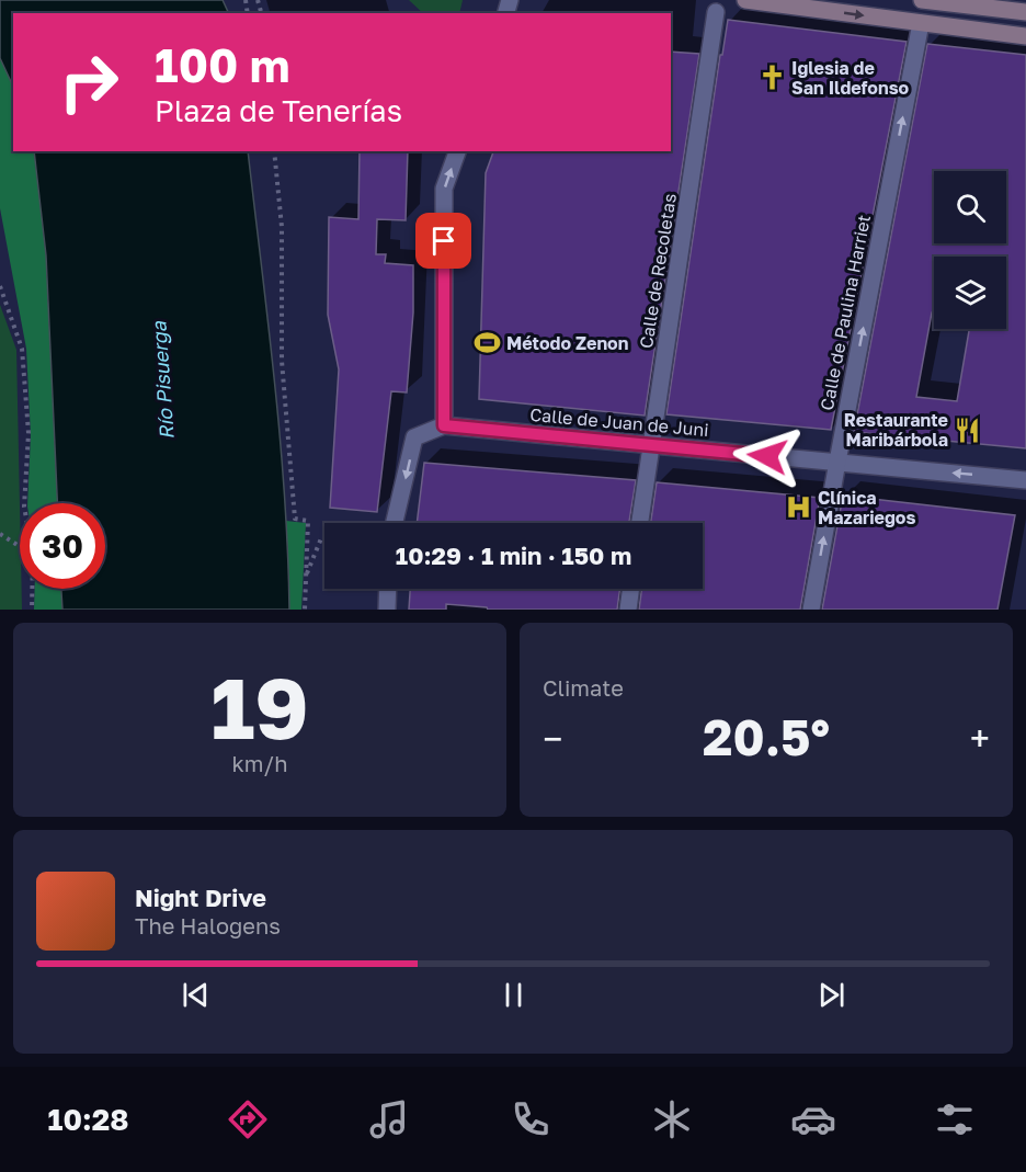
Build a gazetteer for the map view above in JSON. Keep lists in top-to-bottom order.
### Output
{
  "streets": {
    "street": ["Calle de Recoletas", "Calle de Paulina Harriet", "Calle de Juan de Juni"]
  },
  "crossings": [
    ["Calle de Recoletas", "Calle de Juan de Juni"],
    ["Calle de Paulina Harriet", "Calle de Juan de Juni"]
  ],
  "one_way": ["Calle de Paulina Harriet"],
  "water": ["Río Pisuerga"],
  "places": {
    "church": ["Iglesia de San Ildefonso"],
    "sports": ["Método Zenon"],
    "restaurant": ["Restaurante Maribárbola"],
    "hospital": ["Clínica Mazariegos"]
  },
  "page": {
    "turn": ["100 m", "Plaza de Tenerías"],
    "limit": "30",
    "trip": "10:29 · 1 min · 150 m",
    "tile": [
      ["19", "km/h"],
      "Climate"
    ],
    "heat": ["−", "20.5°", "+"],
    "song": ["Night Drive", "The Halogens"],
    "tabs": "10:28"
  }
}
